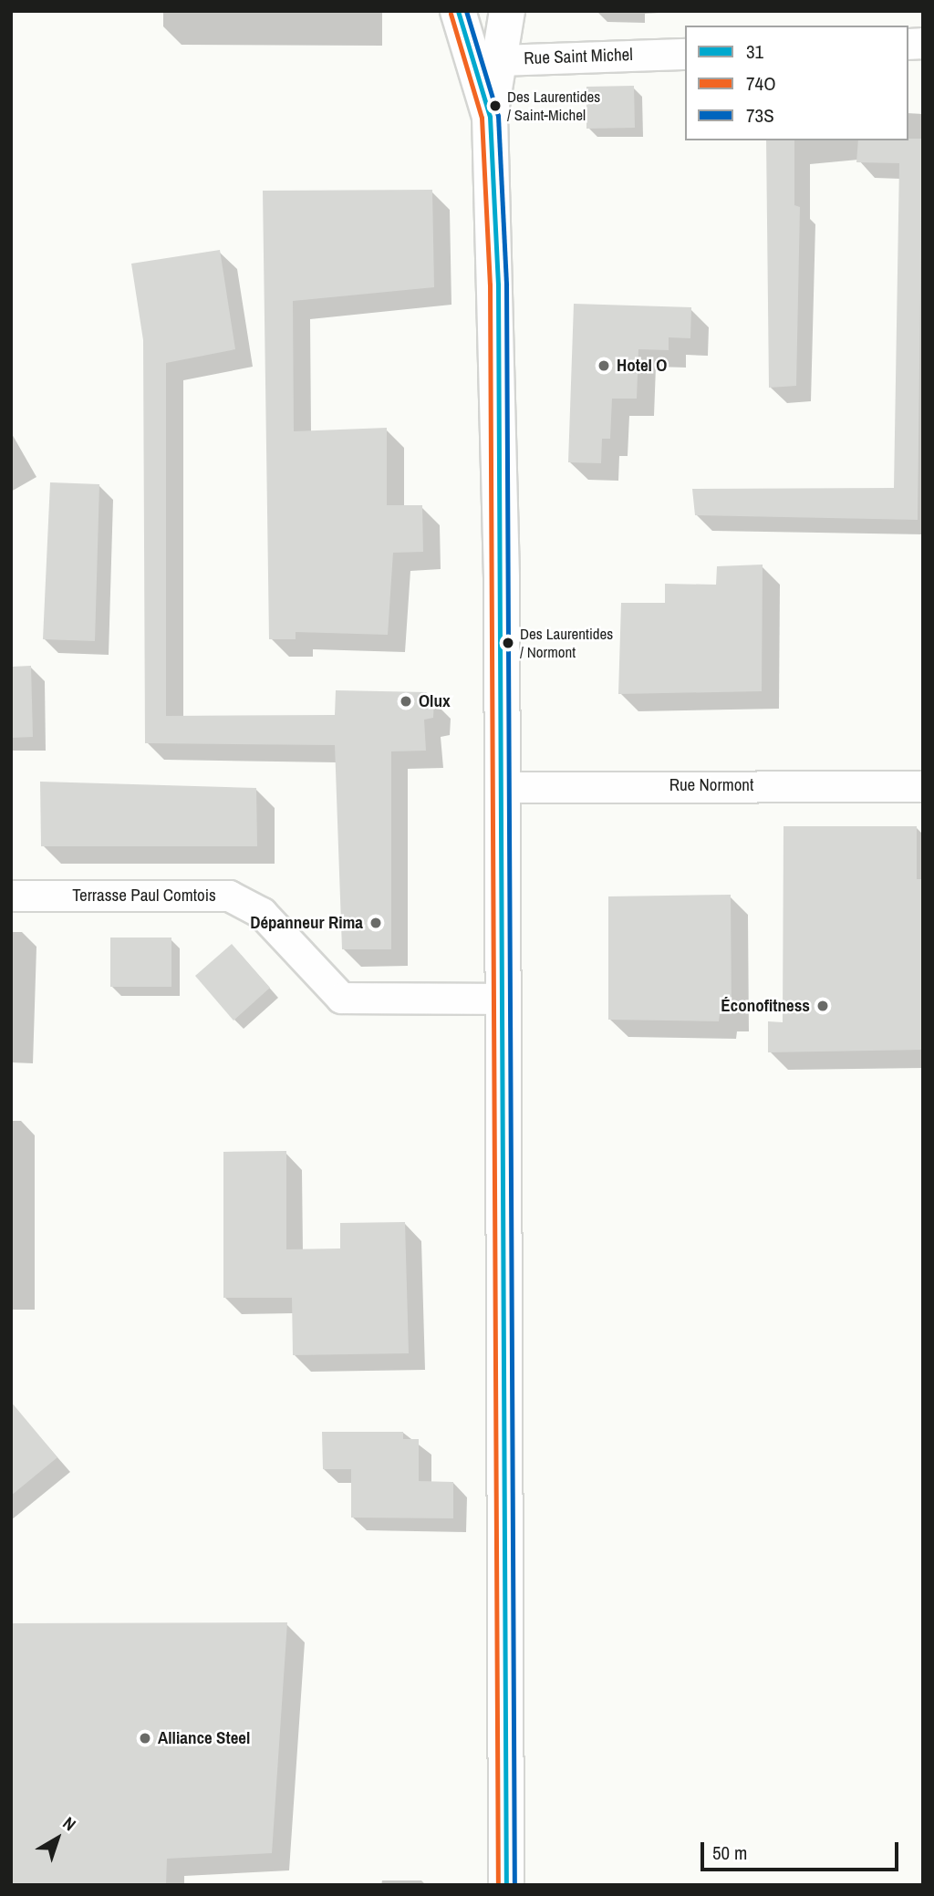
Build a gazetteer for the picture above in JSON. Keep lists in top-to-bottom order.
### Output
{
  "streets": {
    "street": ["Rue Saint Michel", "Rue Normont", "Terrasse Paul Comtois"]
  },
  "places": [
    "Des Laurentides / Saint-Michel",
    "Hotel O",
    "Des Laurentides / Normont",
    "Olux",
    "Dépanneur Rima",
    "Éconofitness",
    "Alliance Steel"
  ],
  "lines": ["transit line 31", "transit line 73S", "transit line 74O"],
  "legend": ["31", "74O", "73S"],
  "scale_bar": "50 m",
  "north": "top right"
}
